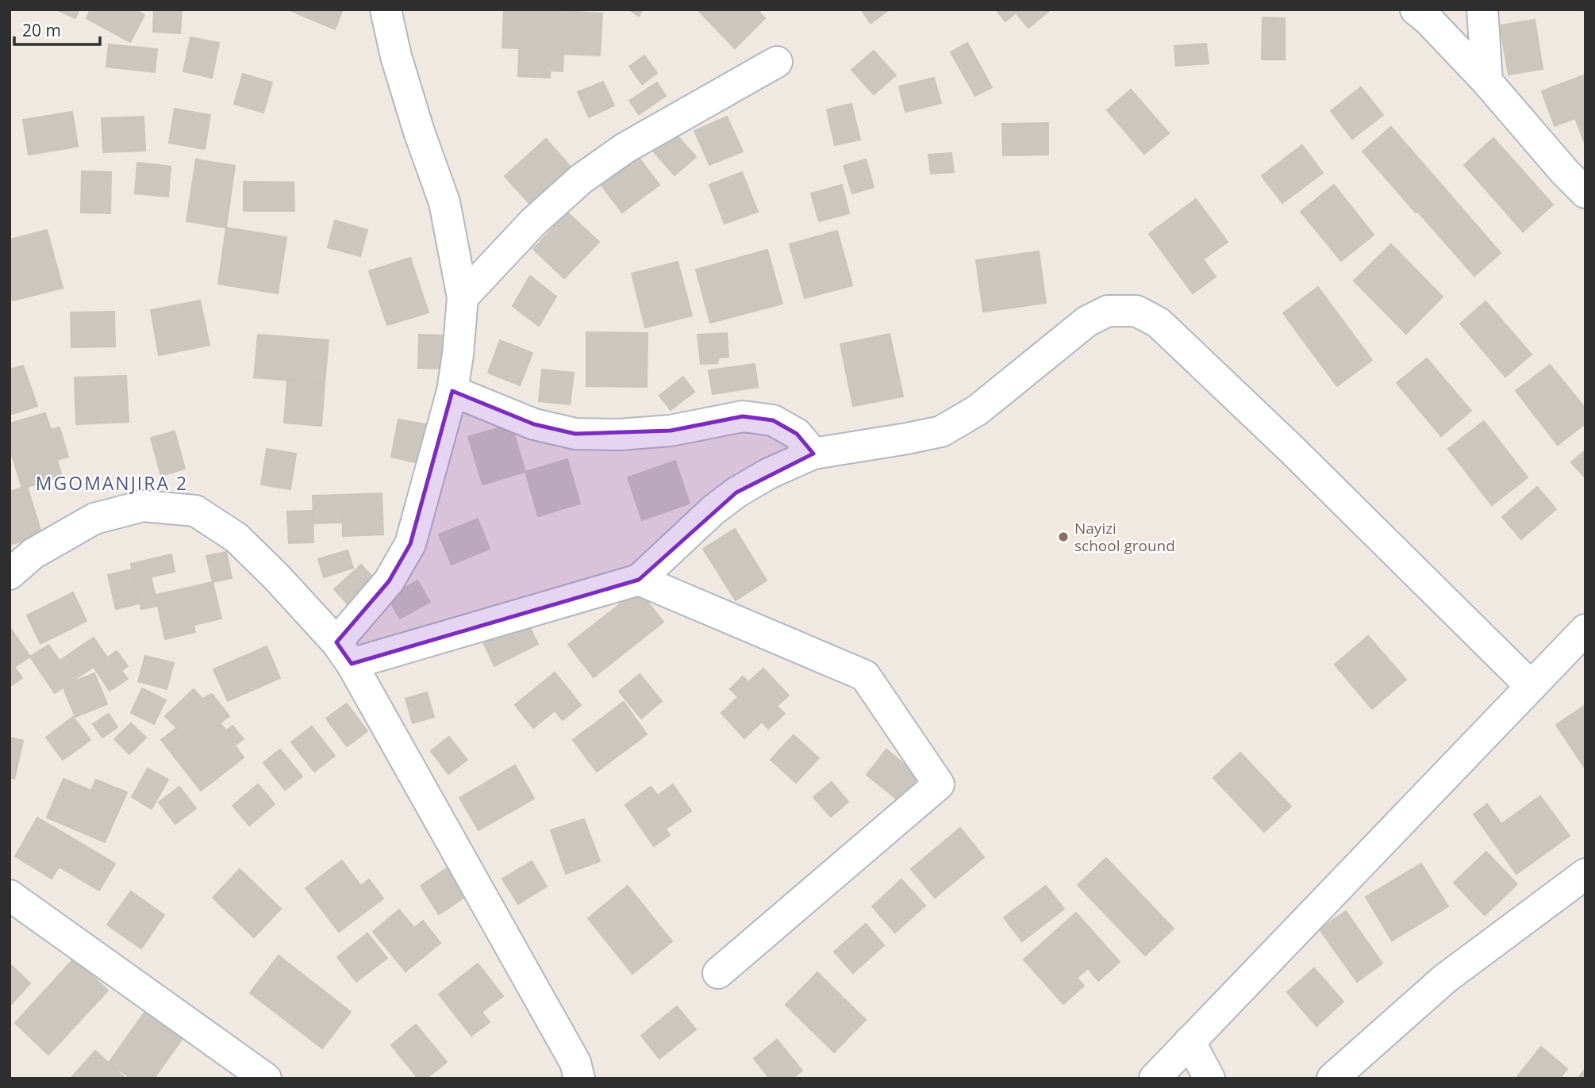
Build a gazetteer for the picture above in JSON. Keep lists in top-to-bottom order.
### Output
{
  "districts": ["MGOMANJIRA 2"],
  "places": ["Nayizi school ground"],
  "scale_bar": "20 m"
}
